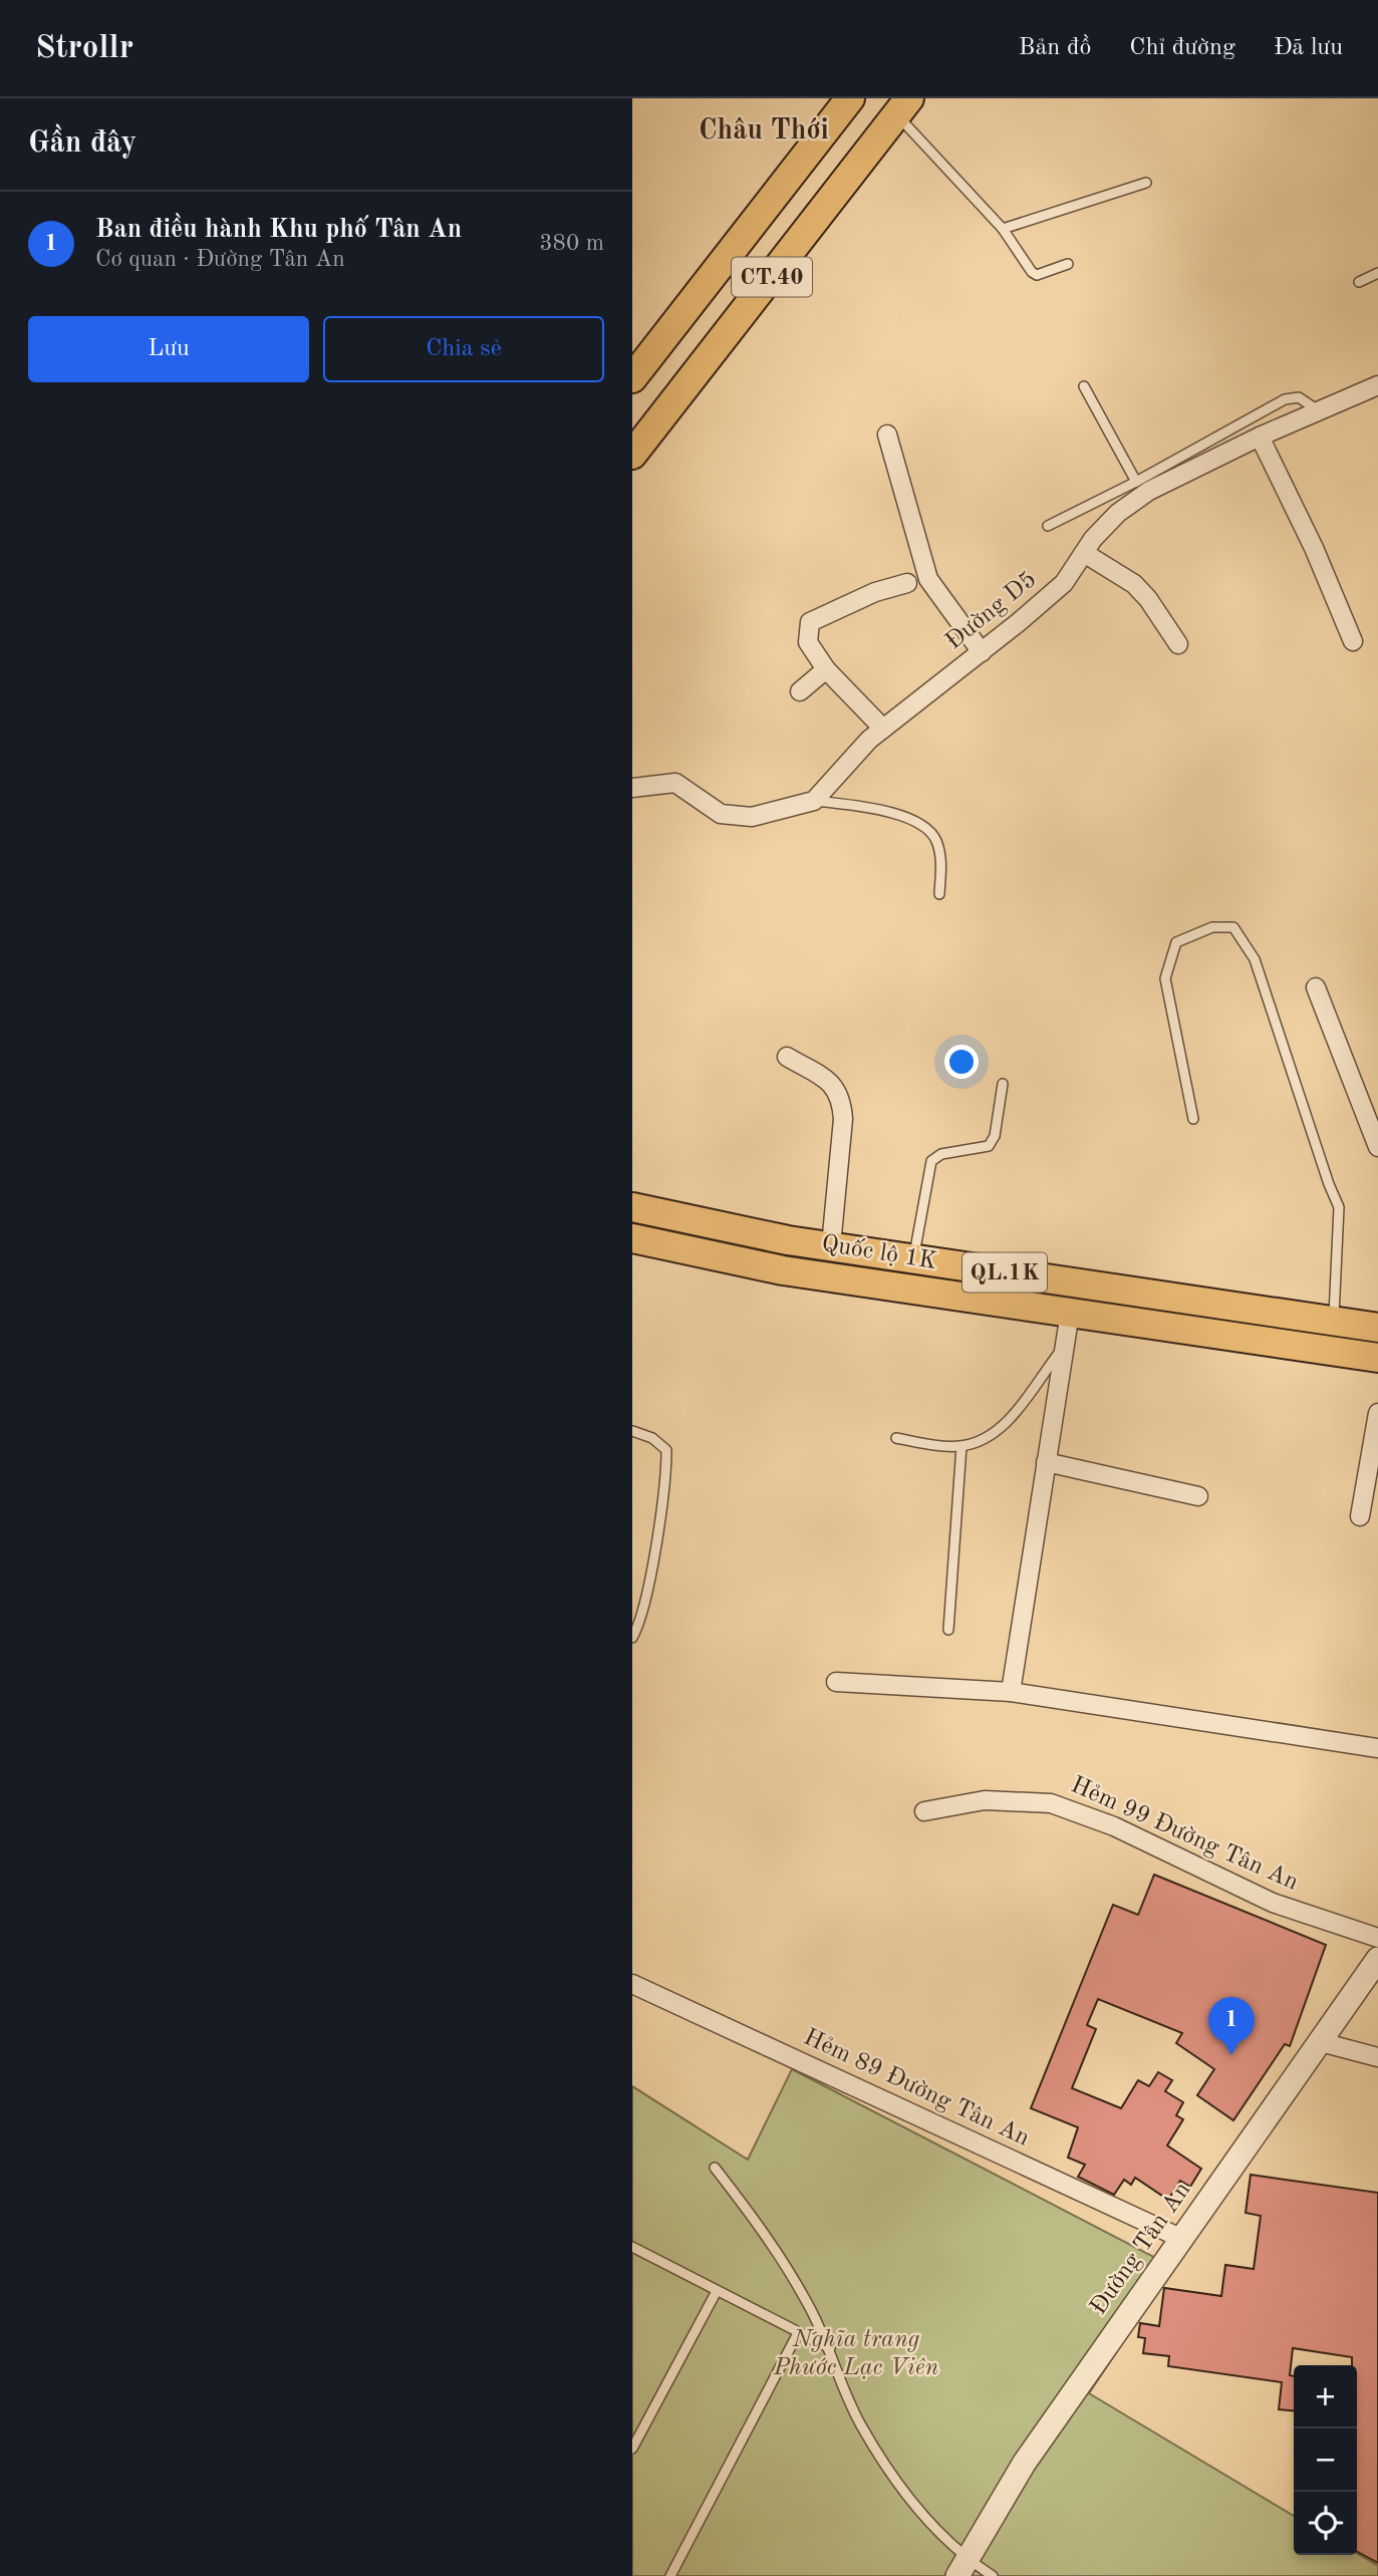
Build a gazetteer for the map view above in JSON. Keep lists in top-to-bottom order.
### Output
{
  "streets": {
    "main road": ["CT.40", "Quốc lộ 1K", "QL.1K"],
    "street": [
      "Đường D5",
      "Hẻm 99 Đường Tân An",
      "Hẻm 89 Đường Tân An",
      "Đường Tân An"
    ]
  },
  "crossings": [
    ["Hẻm 89 Đường Tân An", "Đường Tân An"]
  ],
  "districts": ["Châu Thới"],
  "parks": ["Nghĩa trang Phước Lạc Viên"],
  "page": {
    "header": "Strollr",
    "nav": ["Bản đồ", "Chỉ đường", "Đã lưu"],
    "heading": "Gần đây",
    "list": [
      {
        "mark": "1",
        "name": "Ban điều hành Khu phố Tân An",
        "note": "Cơ quan · Đường Tân An",
        "value": "380 m"
      }
    ],
    "buttons": ["Lưu", "Chia sẻ"],
    "pins": "1",
    "map_buttons": ["+", "−"]
  }
}
